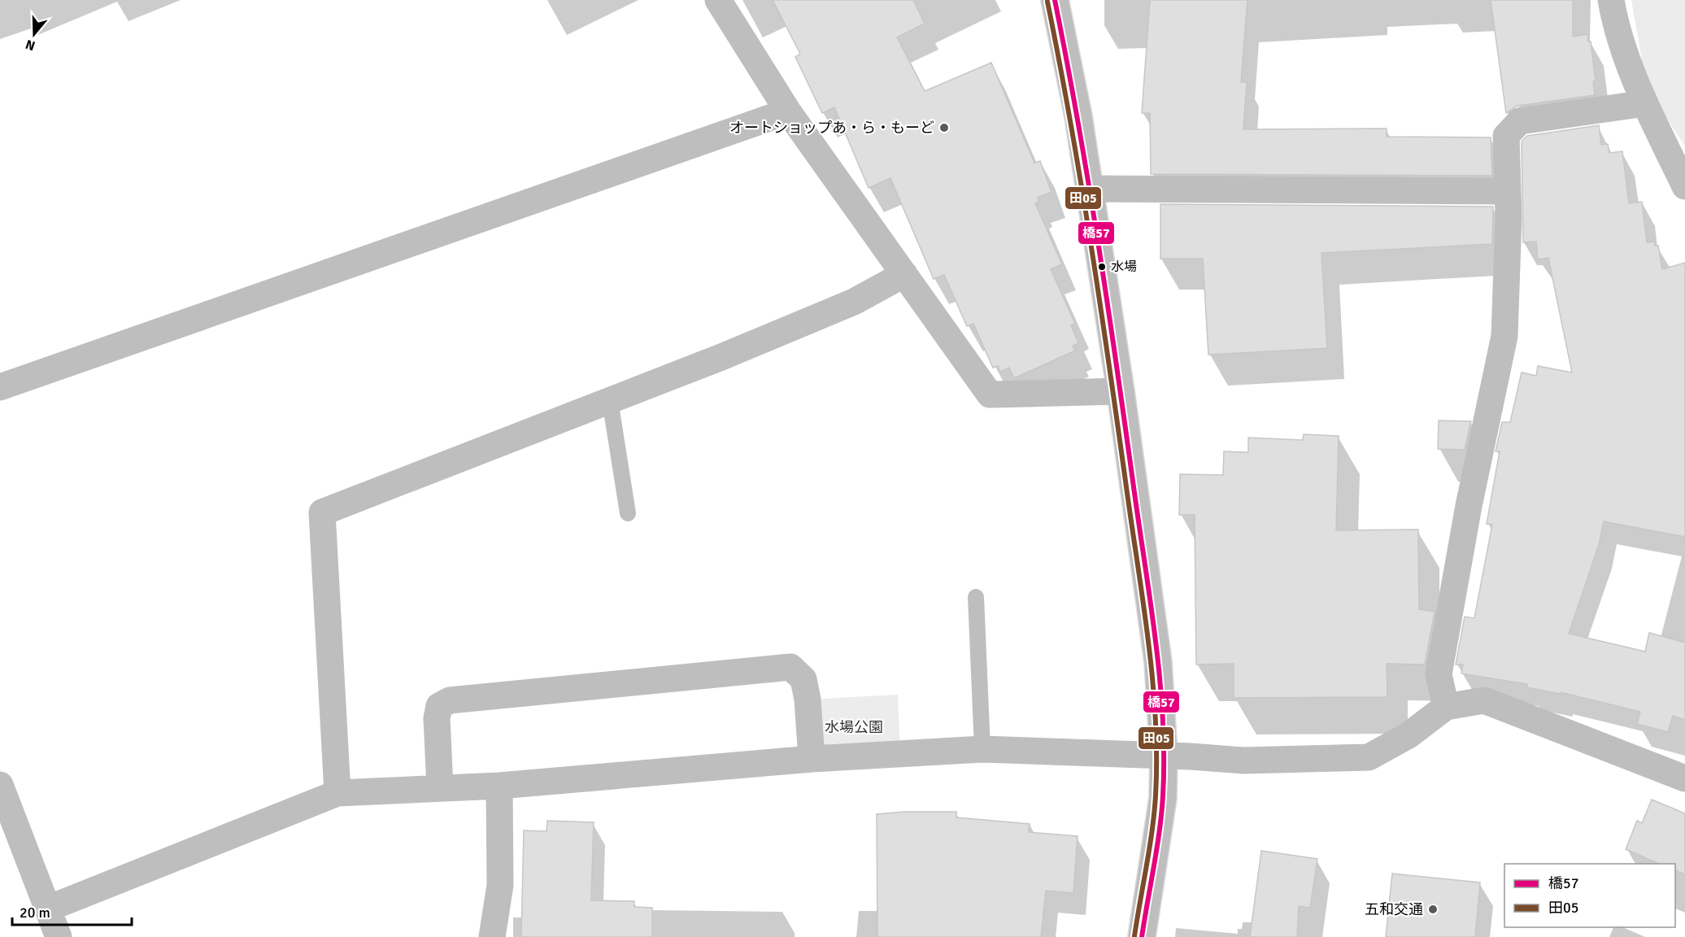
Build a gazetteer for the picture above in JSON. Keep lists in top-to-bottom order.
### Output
{
  "parks": ["水場公園"],
  "places": ["オートショップあ・ら・もーど", "水場", "五和交通"],
  "lines": ["transit line 橋57", "transit line 田05"],
  "legend": ["橋57", "田05"],
  "scale_bar": "20 m",
  "north": "bottom"
}
